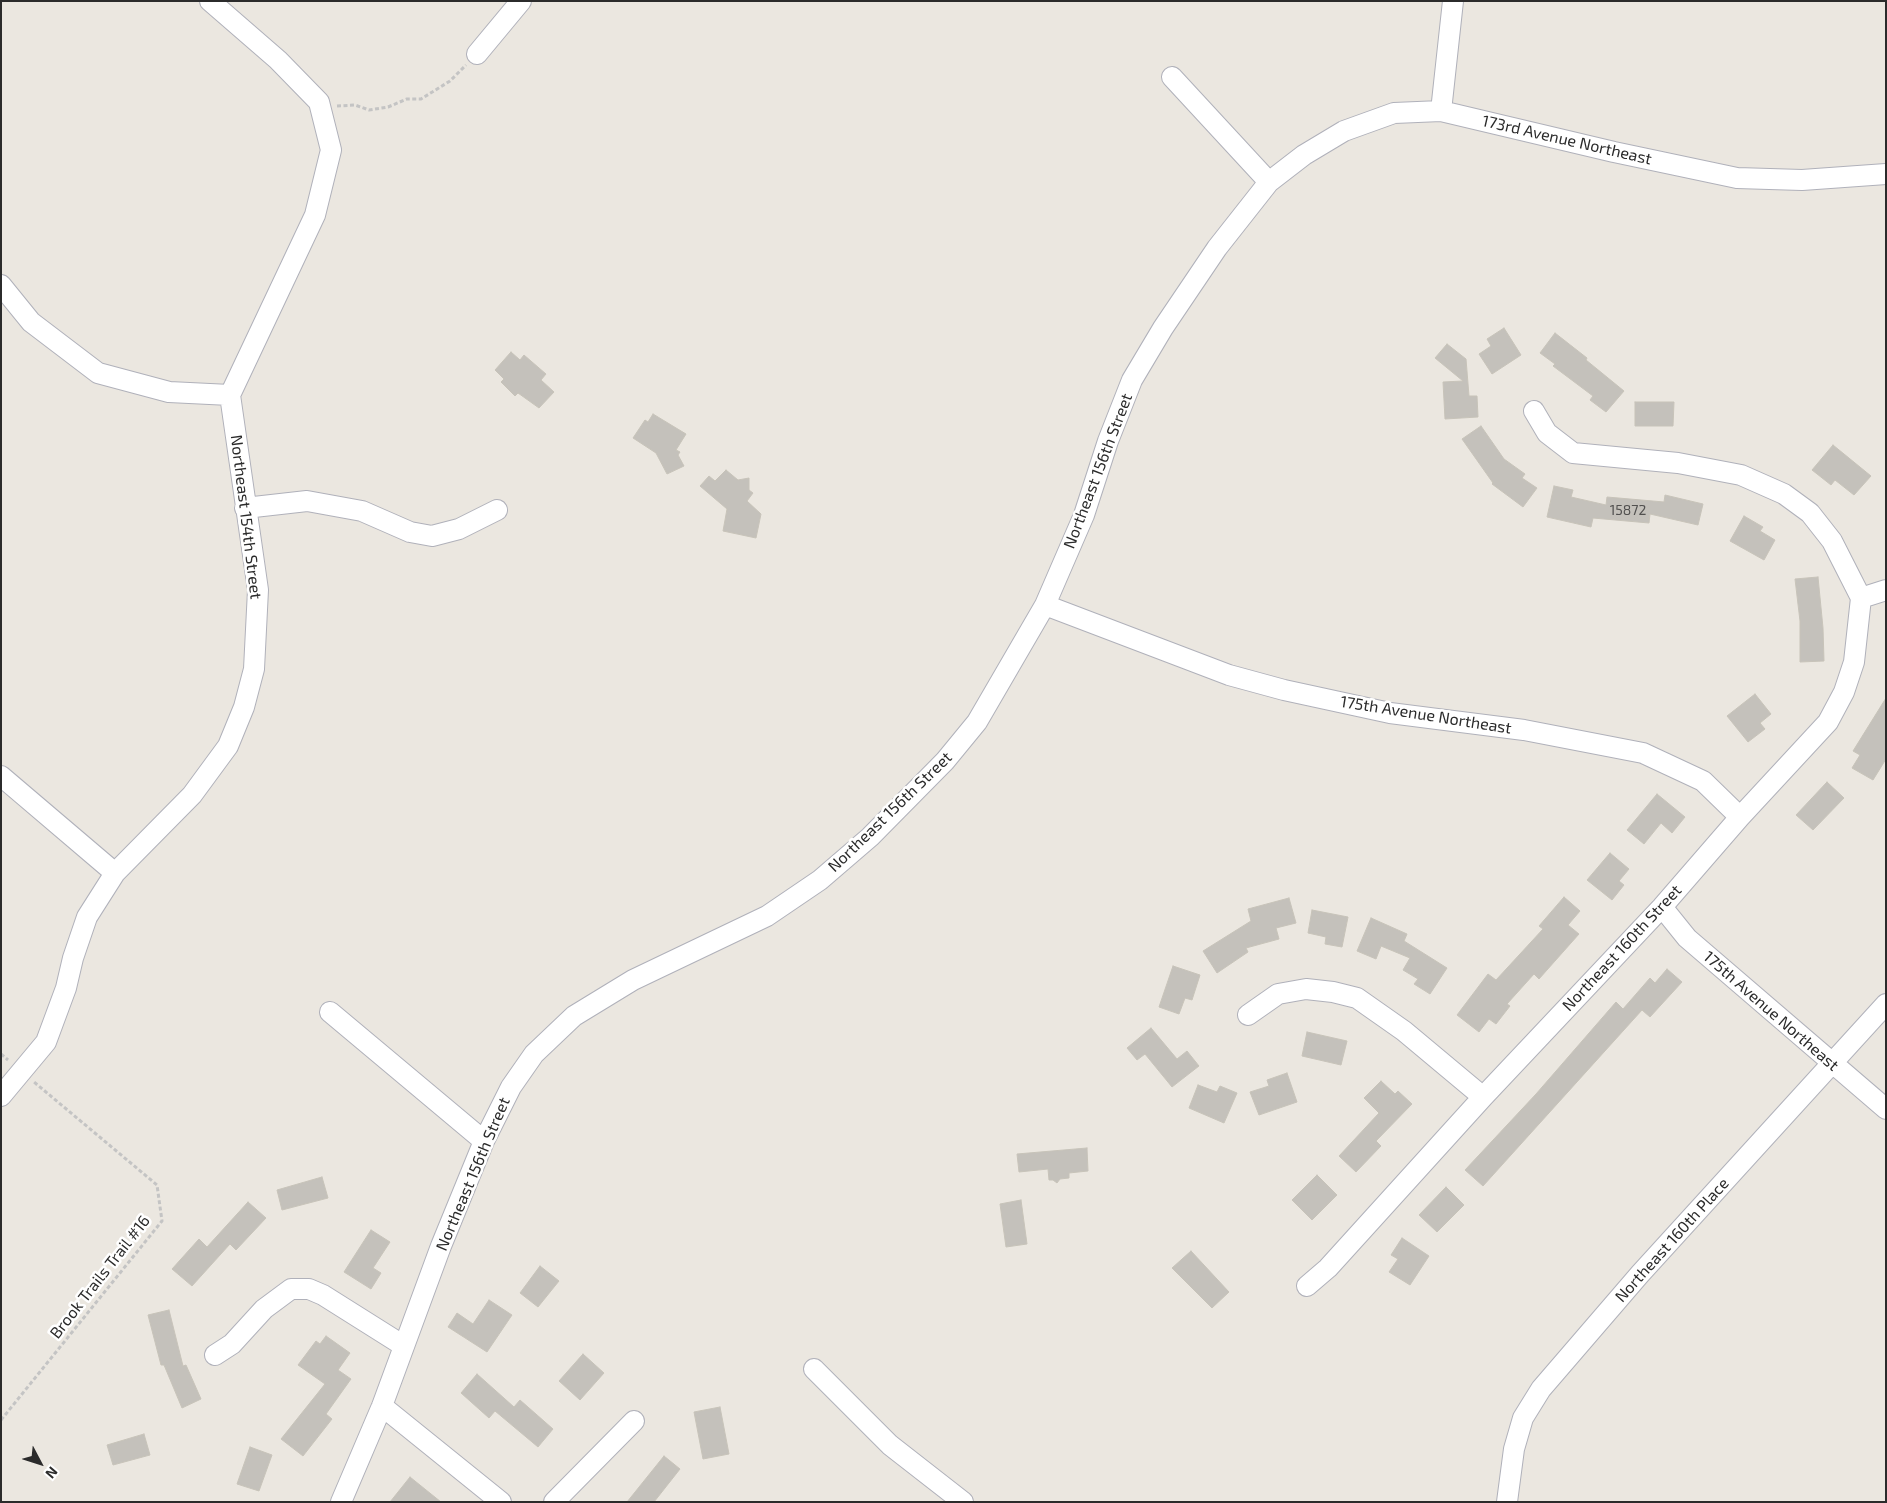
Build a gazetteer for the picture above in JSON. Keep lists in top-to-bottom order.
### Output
{
  "streets": {
    "street": [
      "173rd Avenue Northeast",
      "Northeast 156th Street",
      "Northeast 154th Street",
      "175th Avenue Northeast",
      "Northeast 160th Street",
      "Northeast 160th Place"
    ],
    "path": ["Brook Trails Trail #16"]
  },
  "crossings": [
    ["173rd Avenue Northeast", "Northeast 156th Street"],
    ["Northeast 156th Street", "175th Avenue Northeast"],
    ["Northeast 154th Street", "Brook Trails Trail #16"],
    ["175th Avenue Northeast", "Northeast 160th Street"],
    ["175th Avenue Northeast", "Northeast 160th Place"]
  ],
  "house_numbers": ["15872"],
  "north": "bottom right"
}
